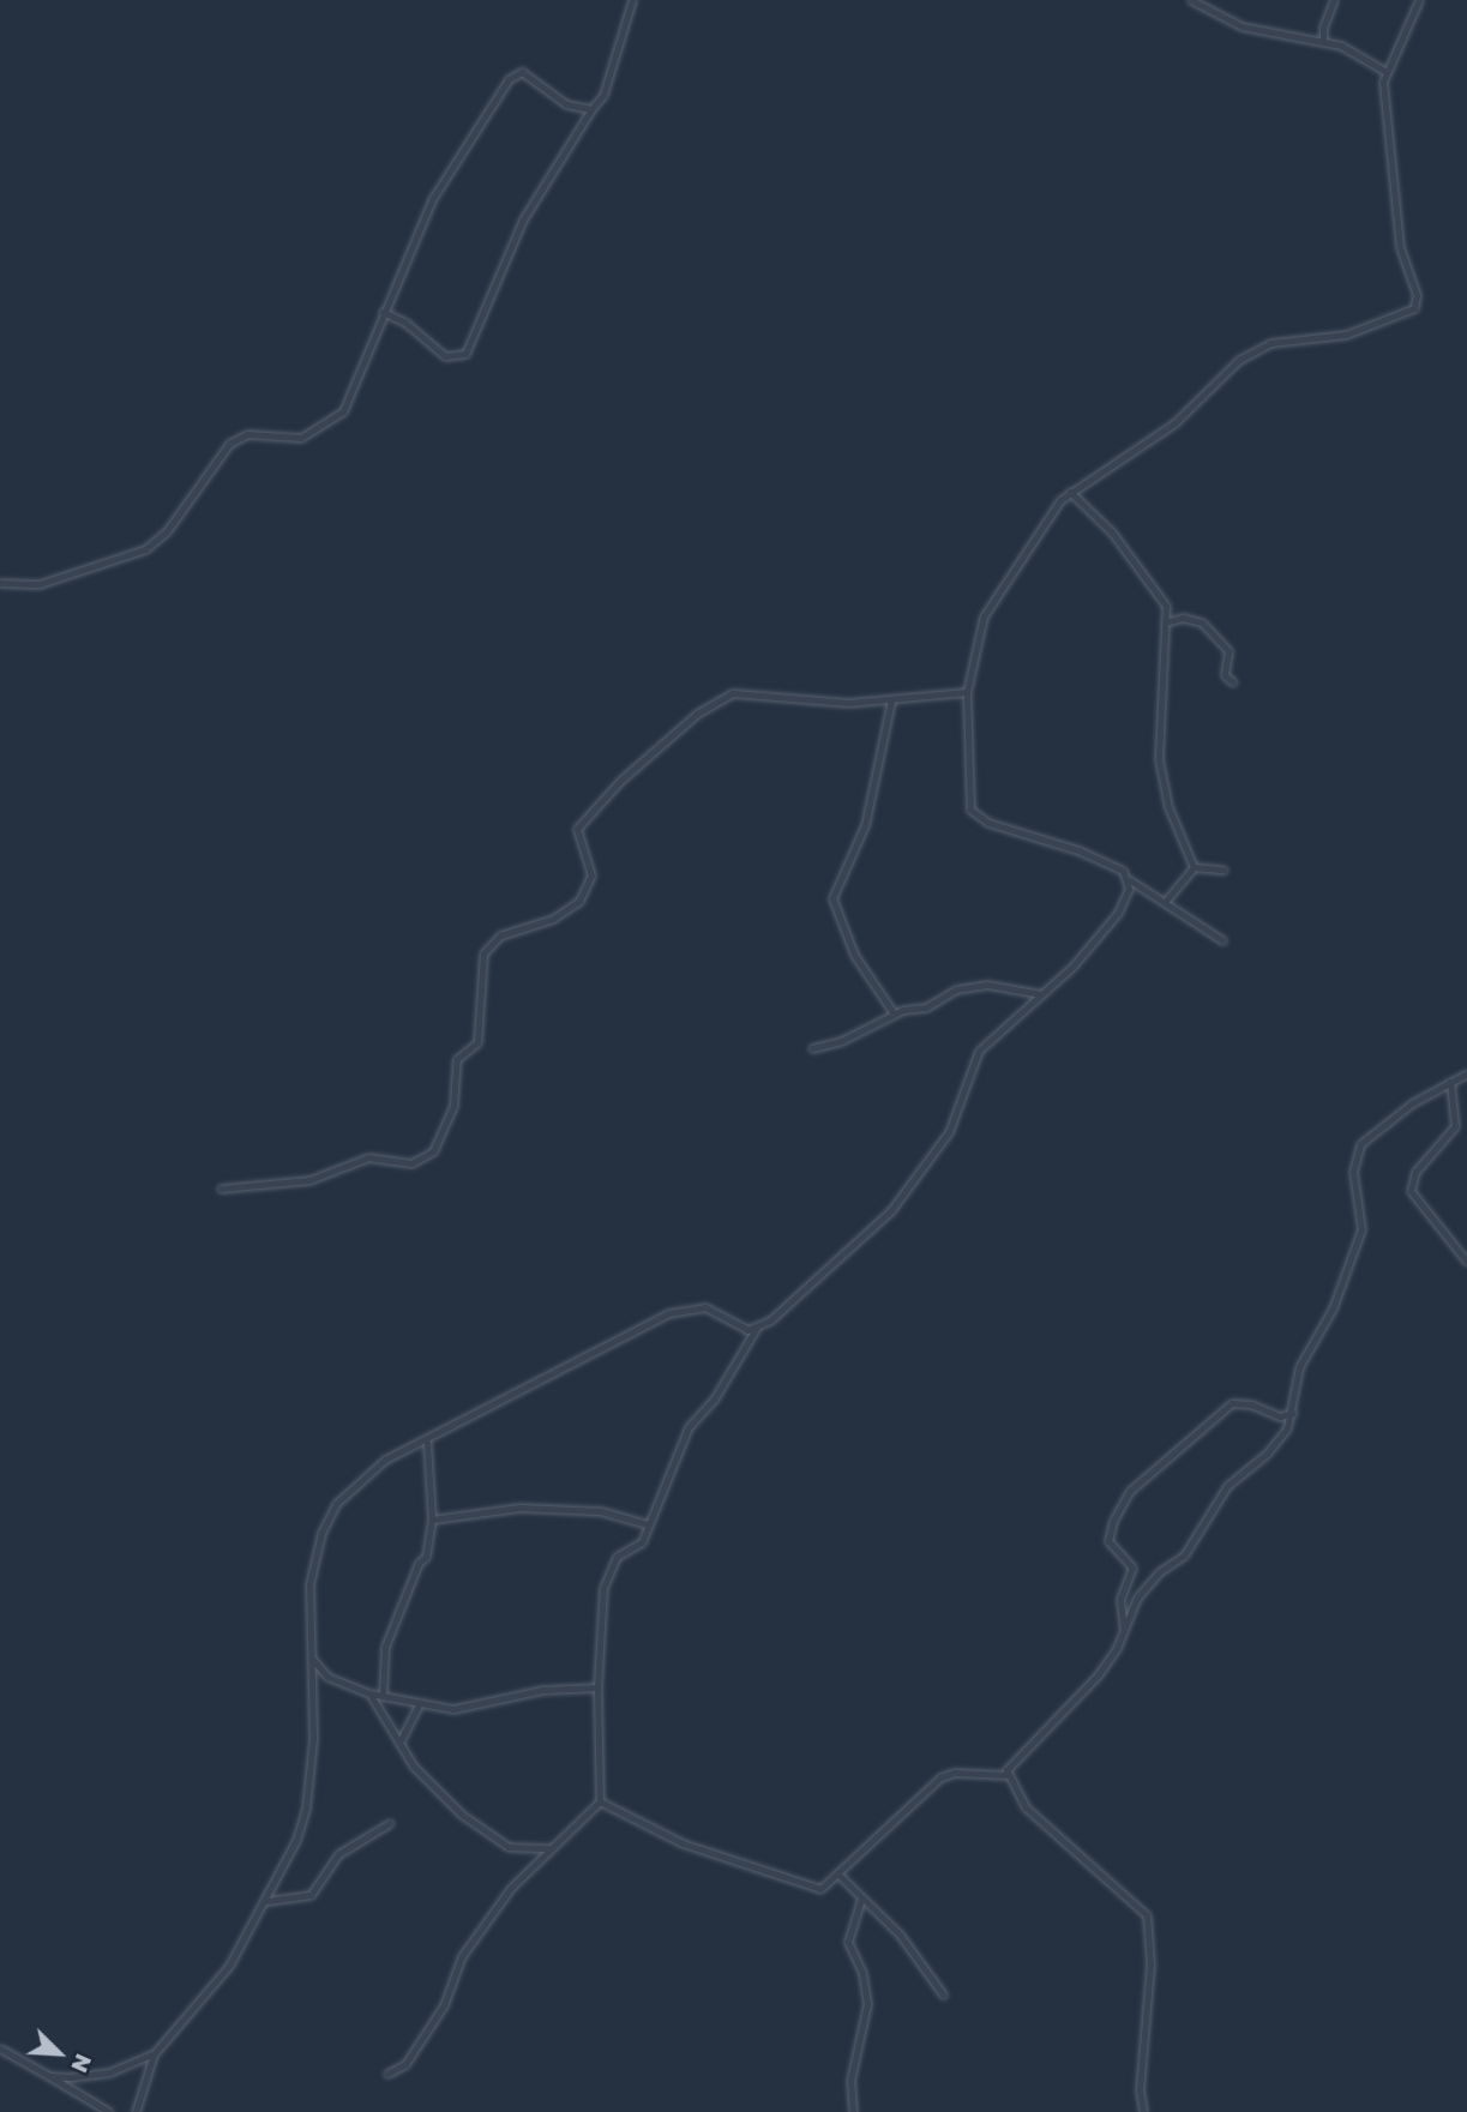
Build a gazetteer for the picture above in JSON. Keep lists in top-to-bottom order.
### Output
{
  "north": "bottom right"
}
